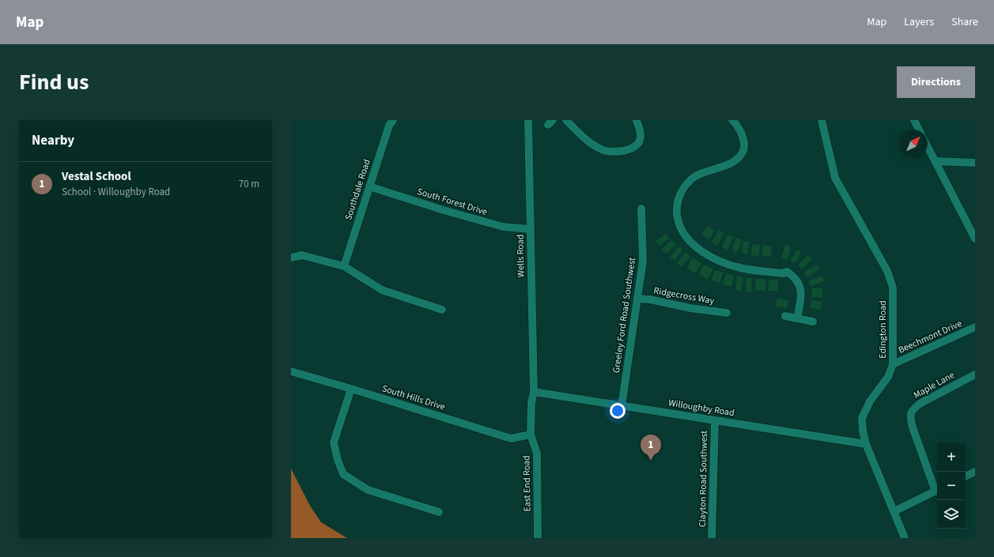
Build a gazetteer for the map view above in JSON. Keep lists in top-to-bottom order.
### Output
{
  "streets": {
    "street": [
      "Southdale Road",
      "South Forest Drive",
      "Wells Road",
      "Ridgecross Way",
      "Greeley Ford Road Southwest",
      "Edington Road",
      "Beechmont Drive",
      "Maple Lane",
      "South Hills Drive",
      "Willoughby Road",
      "Clayton Road Southwest",
      "East End Road"
    ]
  },
  "crossings": [
    ["Southdale Road", "South Forest Drive"],
    ["South Forest Drive", "Wells Road"],
    ["Wells Road", "Willoughby Road"],
    ["Wells Road", "East End Road"],
    ["Ridgecross Way", "Greeley Ford Road Southwest"],
    ["Greeley Ford Road Southwest", "Willoughby Road"],
    ["Edington Road", "Beechmont Drive"],
    ["Edington Road", "Willoughby Road"],
    ["South Hills Drive", "East End Road"],
    ["Willoughby Road", "Clayton Road Southwest"],
    ["Willoughby Road", "East End Road"]
  ],
  "north": "top right",
  "page": {
    "header": "Map",
    "nav": ["Map", "Layers", "Share"],
    "title": "Find us",
    "buttons": "Directions",
    "heading": "Nearby",
    "list": [
      {
        "mark": "1",
        "name": "Vestal School",
        "note": "School · Willoughby Road",
        "value": "70 m"
      }
    ],
    "pins": "1",
    "map_buttons": ["+", "−"]
  }
}
